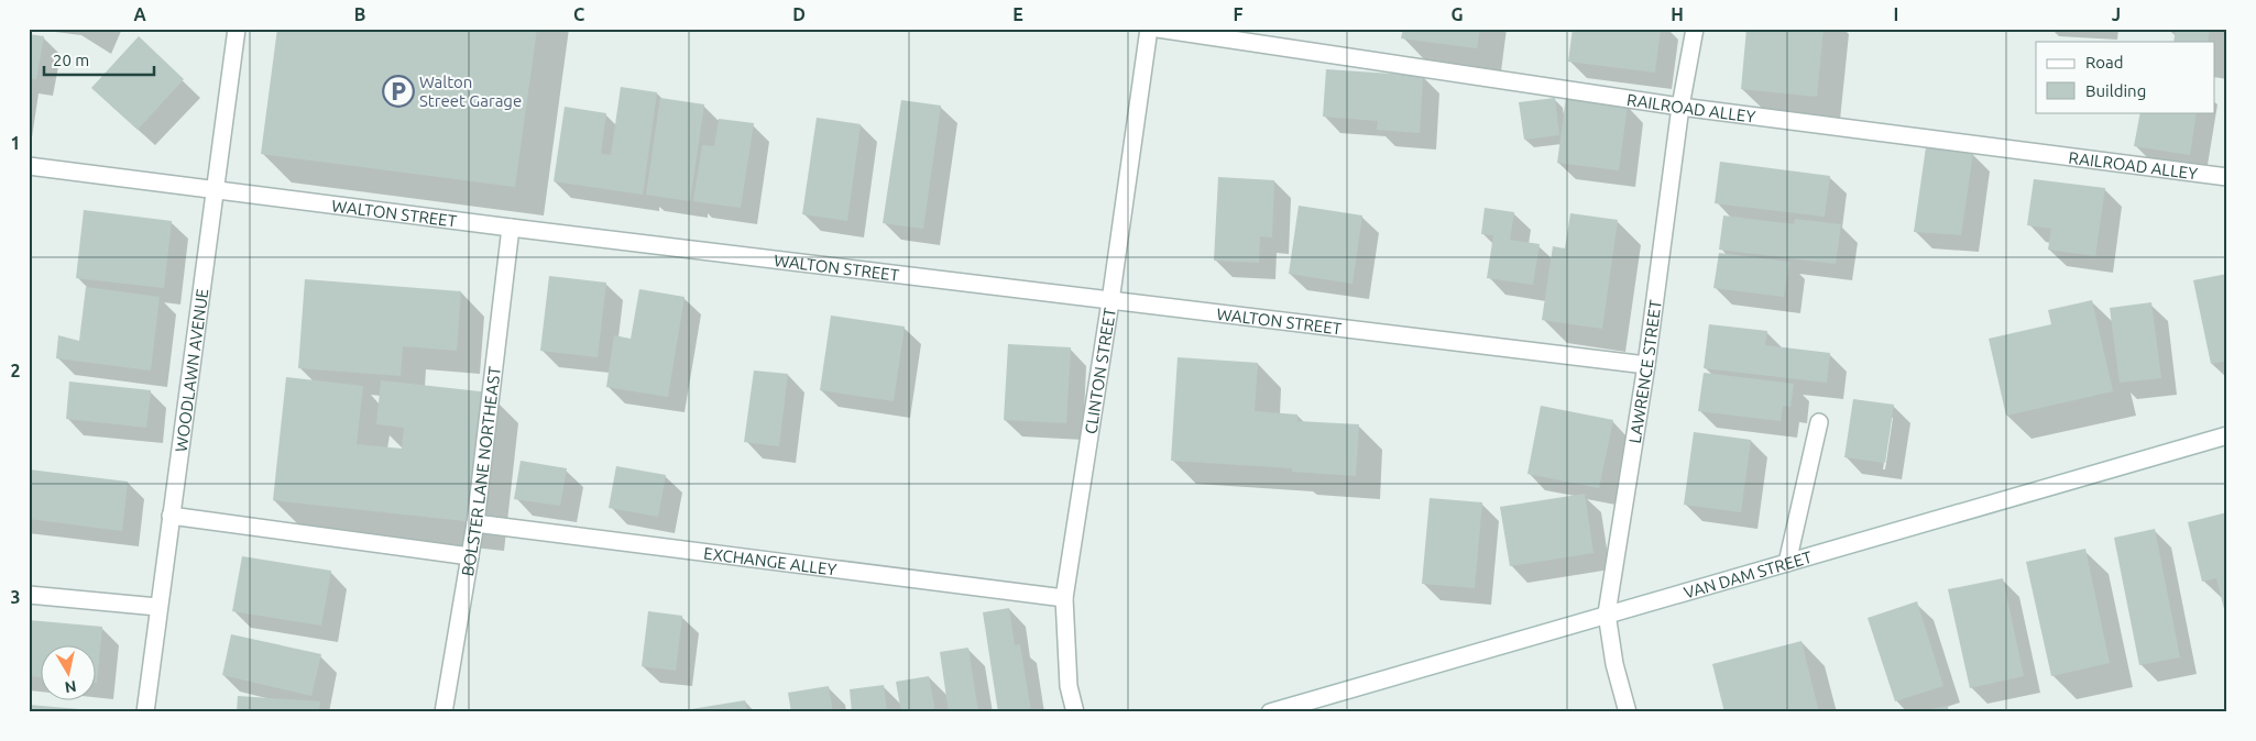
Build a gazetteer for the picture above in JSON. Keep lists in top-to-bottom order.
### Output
{
  "streets": {
    "street": [
      "RAILROAD ALLEY",
      "WALTON STREET",
      "WOODLAWN AVENUE",
      "CLINTON STREET",
      "LAWRENCE STREET",
      "BOLSTER LANE NORTHEAST",
      "EXCHANGE ALLEY",
      "VAN DAM STREET"
    ]
  },
  "crossings": [
    ["RAILROAD ALLEY", "LAWRENCE STREET"],
    ["WALTON STREET", "WOODLAWN AVENUE"],
    ["WALTON STREET", "CLINTON STREET"],
    ["WALTON STREET", "LAWRENCE STREET"],
    ["WALTON STREET", "BOLSTER LANE NORTHEAST"],
    ["CLINTON STREET", "EXCHANGE ALLEY"],
    ["LAWRENCE STREET", "VAN DAM STREET"],
    ["BOLSTER LANE NORTHEAST", "EXCHANGE ALLEY"]
  ],
  "places": {
    "parking": ["Walton Street Garage"]
  },
  "legend": ["Road", "Building"],
  "scale_bar": "20 m",
  "north": "bottom",
  "grid": {
    "columns": [
      "A",
      "B",
      "C",
      "D",
      "E",
      "F",
      "G",
      "H",
      "I",
      "J"
    ],
    "rows": ["1", "2", "3"]
  }
}
